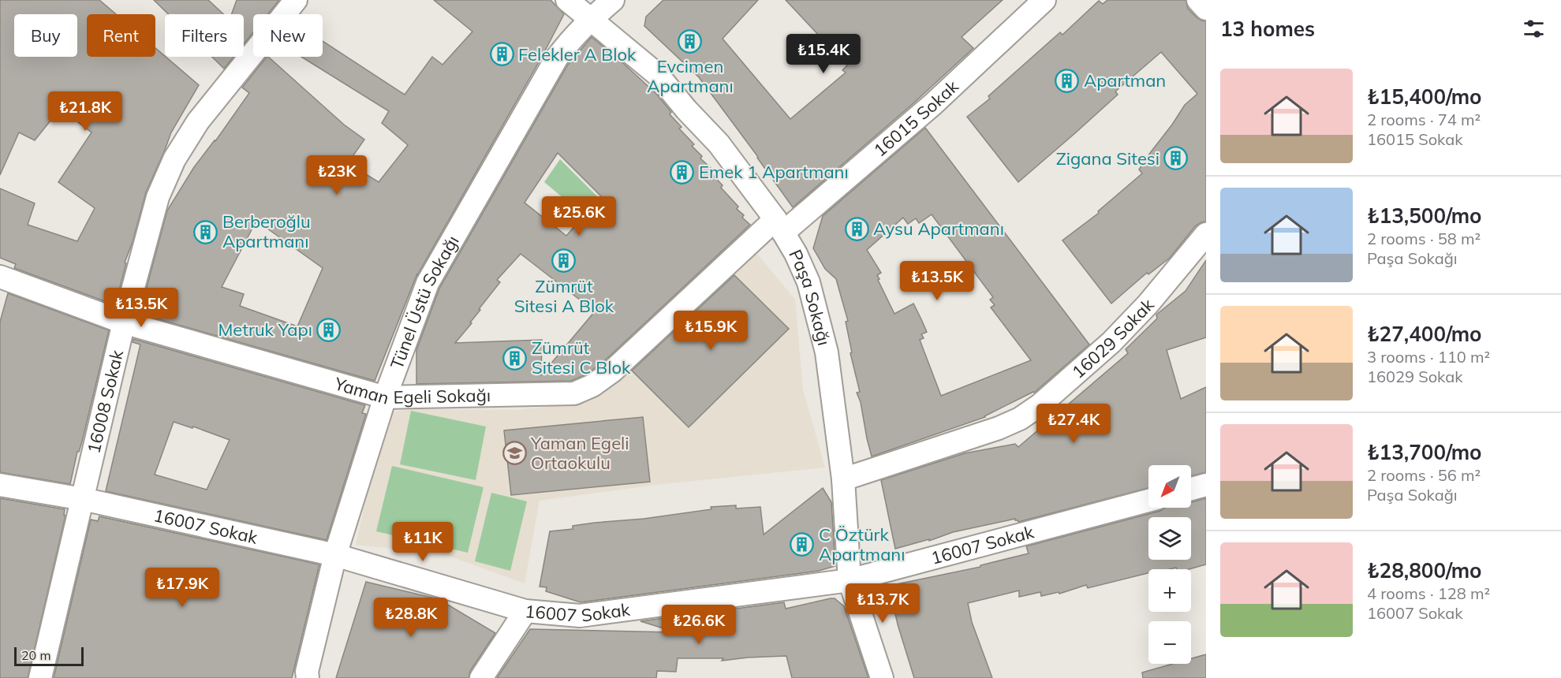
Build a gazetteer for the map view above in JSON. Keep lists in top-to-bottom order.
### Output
{
  "streets": {
    "street": [
      "16015 Sokak",
      "Paşa Sokağı",
      "Tünel Üstü Sokağı",
      "16029 Sokak",
      "Yaman Egeli Sokağı",
      "16008 Sokak",
      "16007 Sokak"
    ]
  },
  "crossings": [
    ["16015 Sokak", "Paşa Sokağı"],
    ["16015 Sokak", "Yaman Egeli Sokağı"],
    ["Paşa Sokağı", "Tünel Üstü Sokağı"],
    ["Paşa Sokağı", "16029 Sokak"],
    ["Paşa Sokağı", "Yaman Egeli Sokağı"],
    ["Paşa Sokağı", "16007 Sokak"],
    ["Tünel Üstü Sokağı", "Yaman Egeli Sokağı"],
    ["Tünel Üstü Sokağı", "16007 Sokak"],
    ["Yaman Egeli Sokağı", "16008 Sokak"],
    ["16008 Sokak", "16007 Sokak"]
  ],
  "places": {
    "building": [
      "Evcimen Apartmanı",
      "Felekler A Blok",
      "Apartman",
      "Zigana Sitesi",
      "Emek 1 Apartmanı",
      "Aysu Apartmanı",
      "Berberoğlu Apartmanı",
      "Zümrüt Sitesi A Blok",
      "Metruk Yapı",
      "Zümrüt Sitesi C Blok",
      "C Öztürk Apartmanı"
    ],
    "school or university": ["Yaman Egeli Ortaokulu"]
  },
  "scale_bar": "20 m",
  "north": "bottom left",
  "page": {
    "heading": "13 homes",
    "chip": [
      "Buy",
      "Rent",
      "Filters",
      "New"
    ],
    "price": [
      "₺15.4K",
      "₺21.8K",
      "₺23K",
      "₺25.6K",
      "₺13.5K",
      "₺13.5K",
      "₺15.9K",
      "₺27.4K",
      "₺11K",
      "₺17.9K",
      "₺13.7K",
      "₺28.8K",
      "₺26.6K"
    ],
    "list": [
      {
        "name": "₺15,400/mo",
        "note": "2 rooms · 74 m² · 16015 Sokak"
      },
      {
        "name": "₺13,500/mo",
        "note": "2 rooms · 58 m² · Paşa Sokağı"
      },
      {
        "name": "₺27,400/mo",
        "note": "3 rooms · 110 m² · 16029 Sokak"
      },
      {
        "name": "₺13,700/mo",
        "note": "2 rooms · 56 m² · Paşa Sokağı"
      },
      {
        "name": "₺28,800/mo",
        "note": "4 rooms · 128 m² · 16007 Sokak"
      }
    ],
    "map_buttons": ["+", "−"],
    "scale": "20 m"
  }
}
